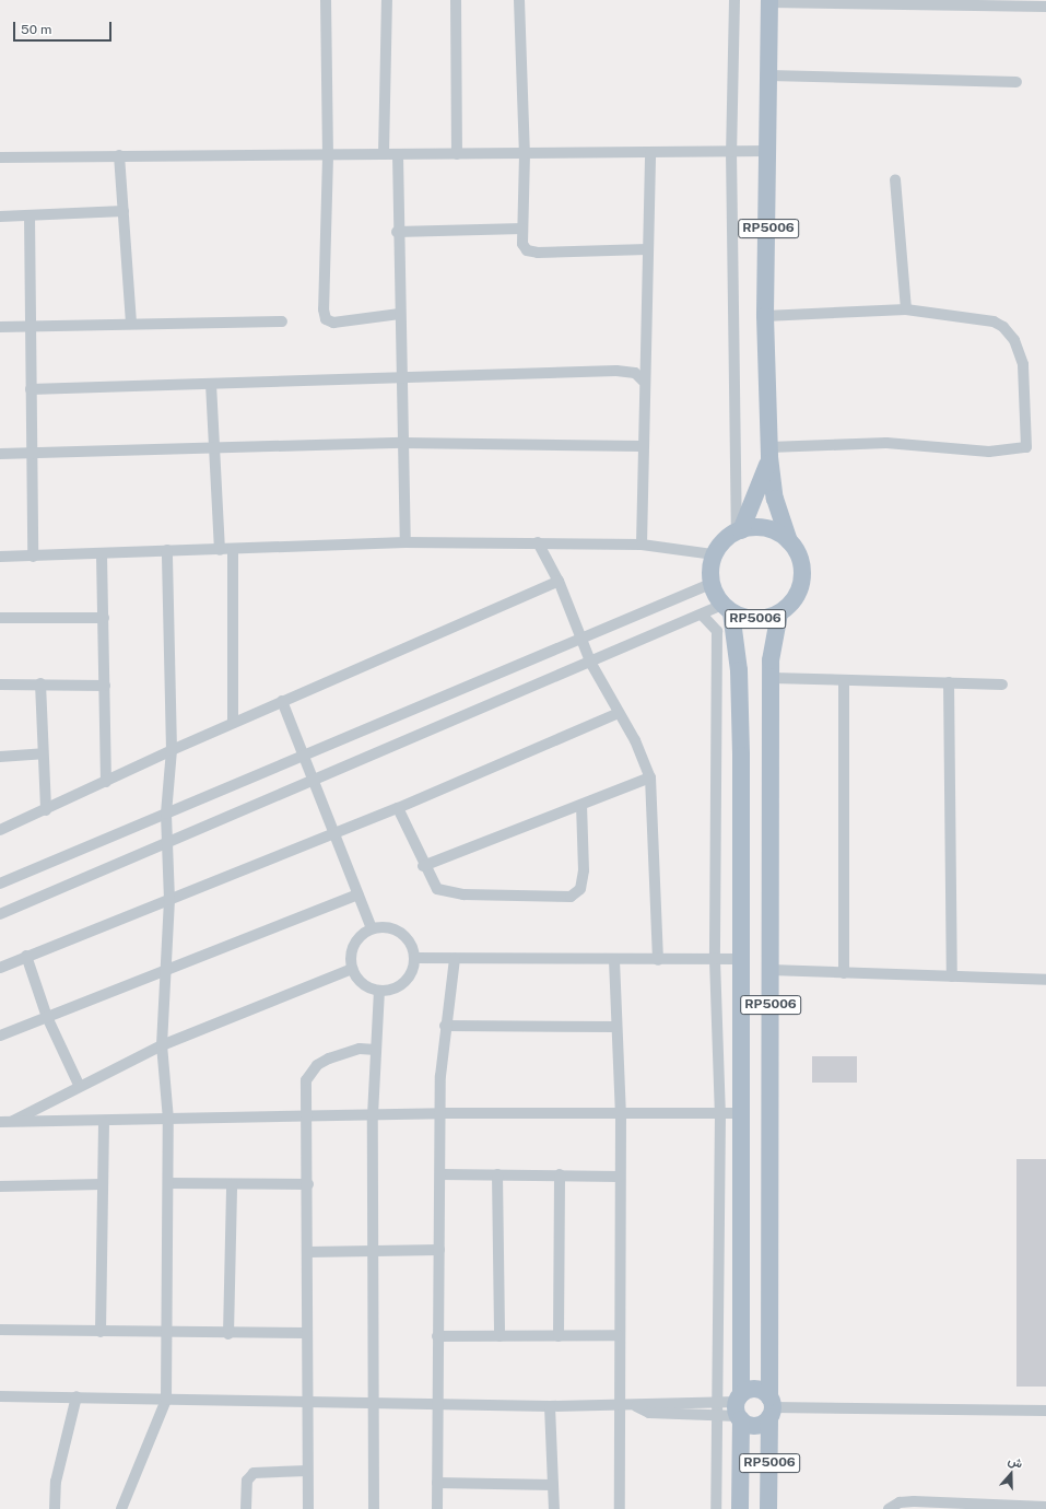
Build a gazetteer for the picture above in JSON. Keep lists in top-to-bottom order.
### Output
{
  "streets": {
    "main road": ["RP5006"]
  },
  "scale_bar": "50 m",
  "north": "top"
}
